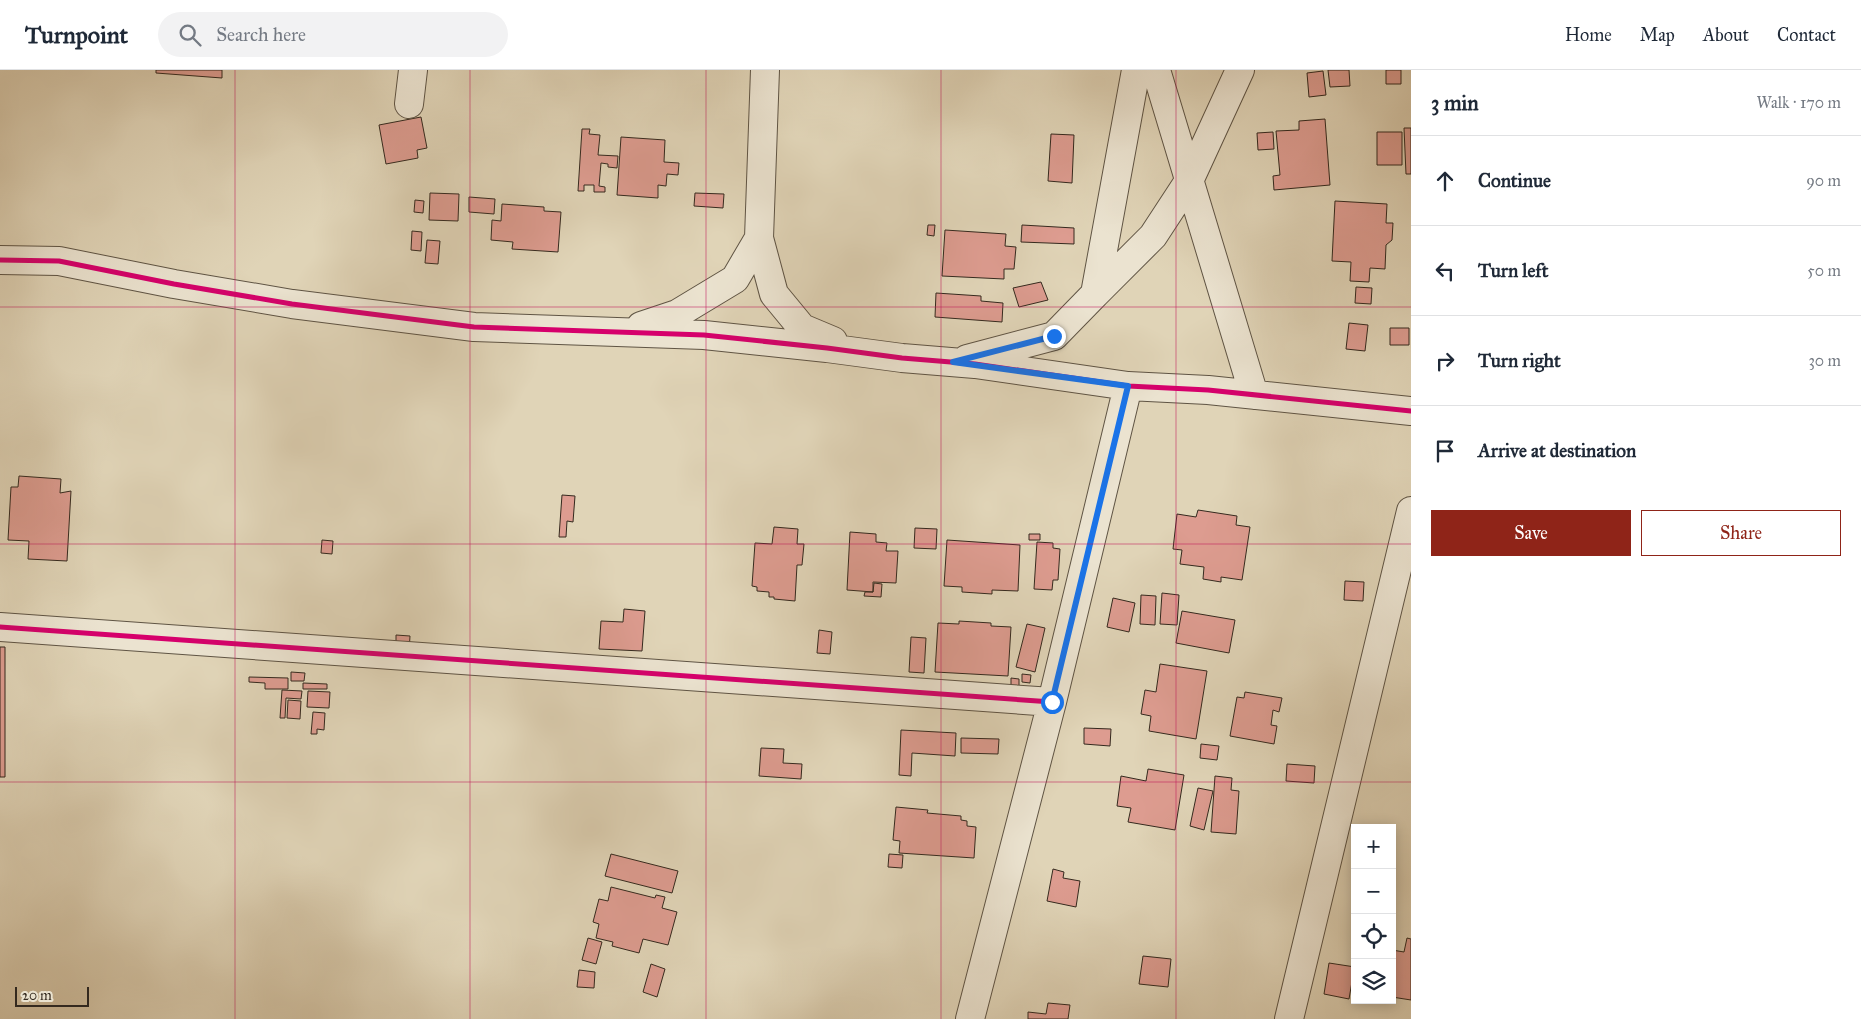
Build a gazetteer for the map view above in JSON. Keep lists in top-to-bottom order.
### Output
{
  "scale_bar": "20 m",
  "page": {
    "header": "Turnpoint",
    "search": "Search here",
    "nav": [
      "Home",
      "Map",
      "About",
      "Contact"
    ],
    "heading": ["3 min", "Walk · 170 m"],
    "list": [
      ["Continue", "90 m"],
      ["Turn left", "50 m"],
      ["Turn right", "30 m"],
      "Arrive at destination"
    ],
    "buttons": ["Save", "Share"],
    "map_buttons": ["+", "−"],
    "scale": "20 m"
  }
}
